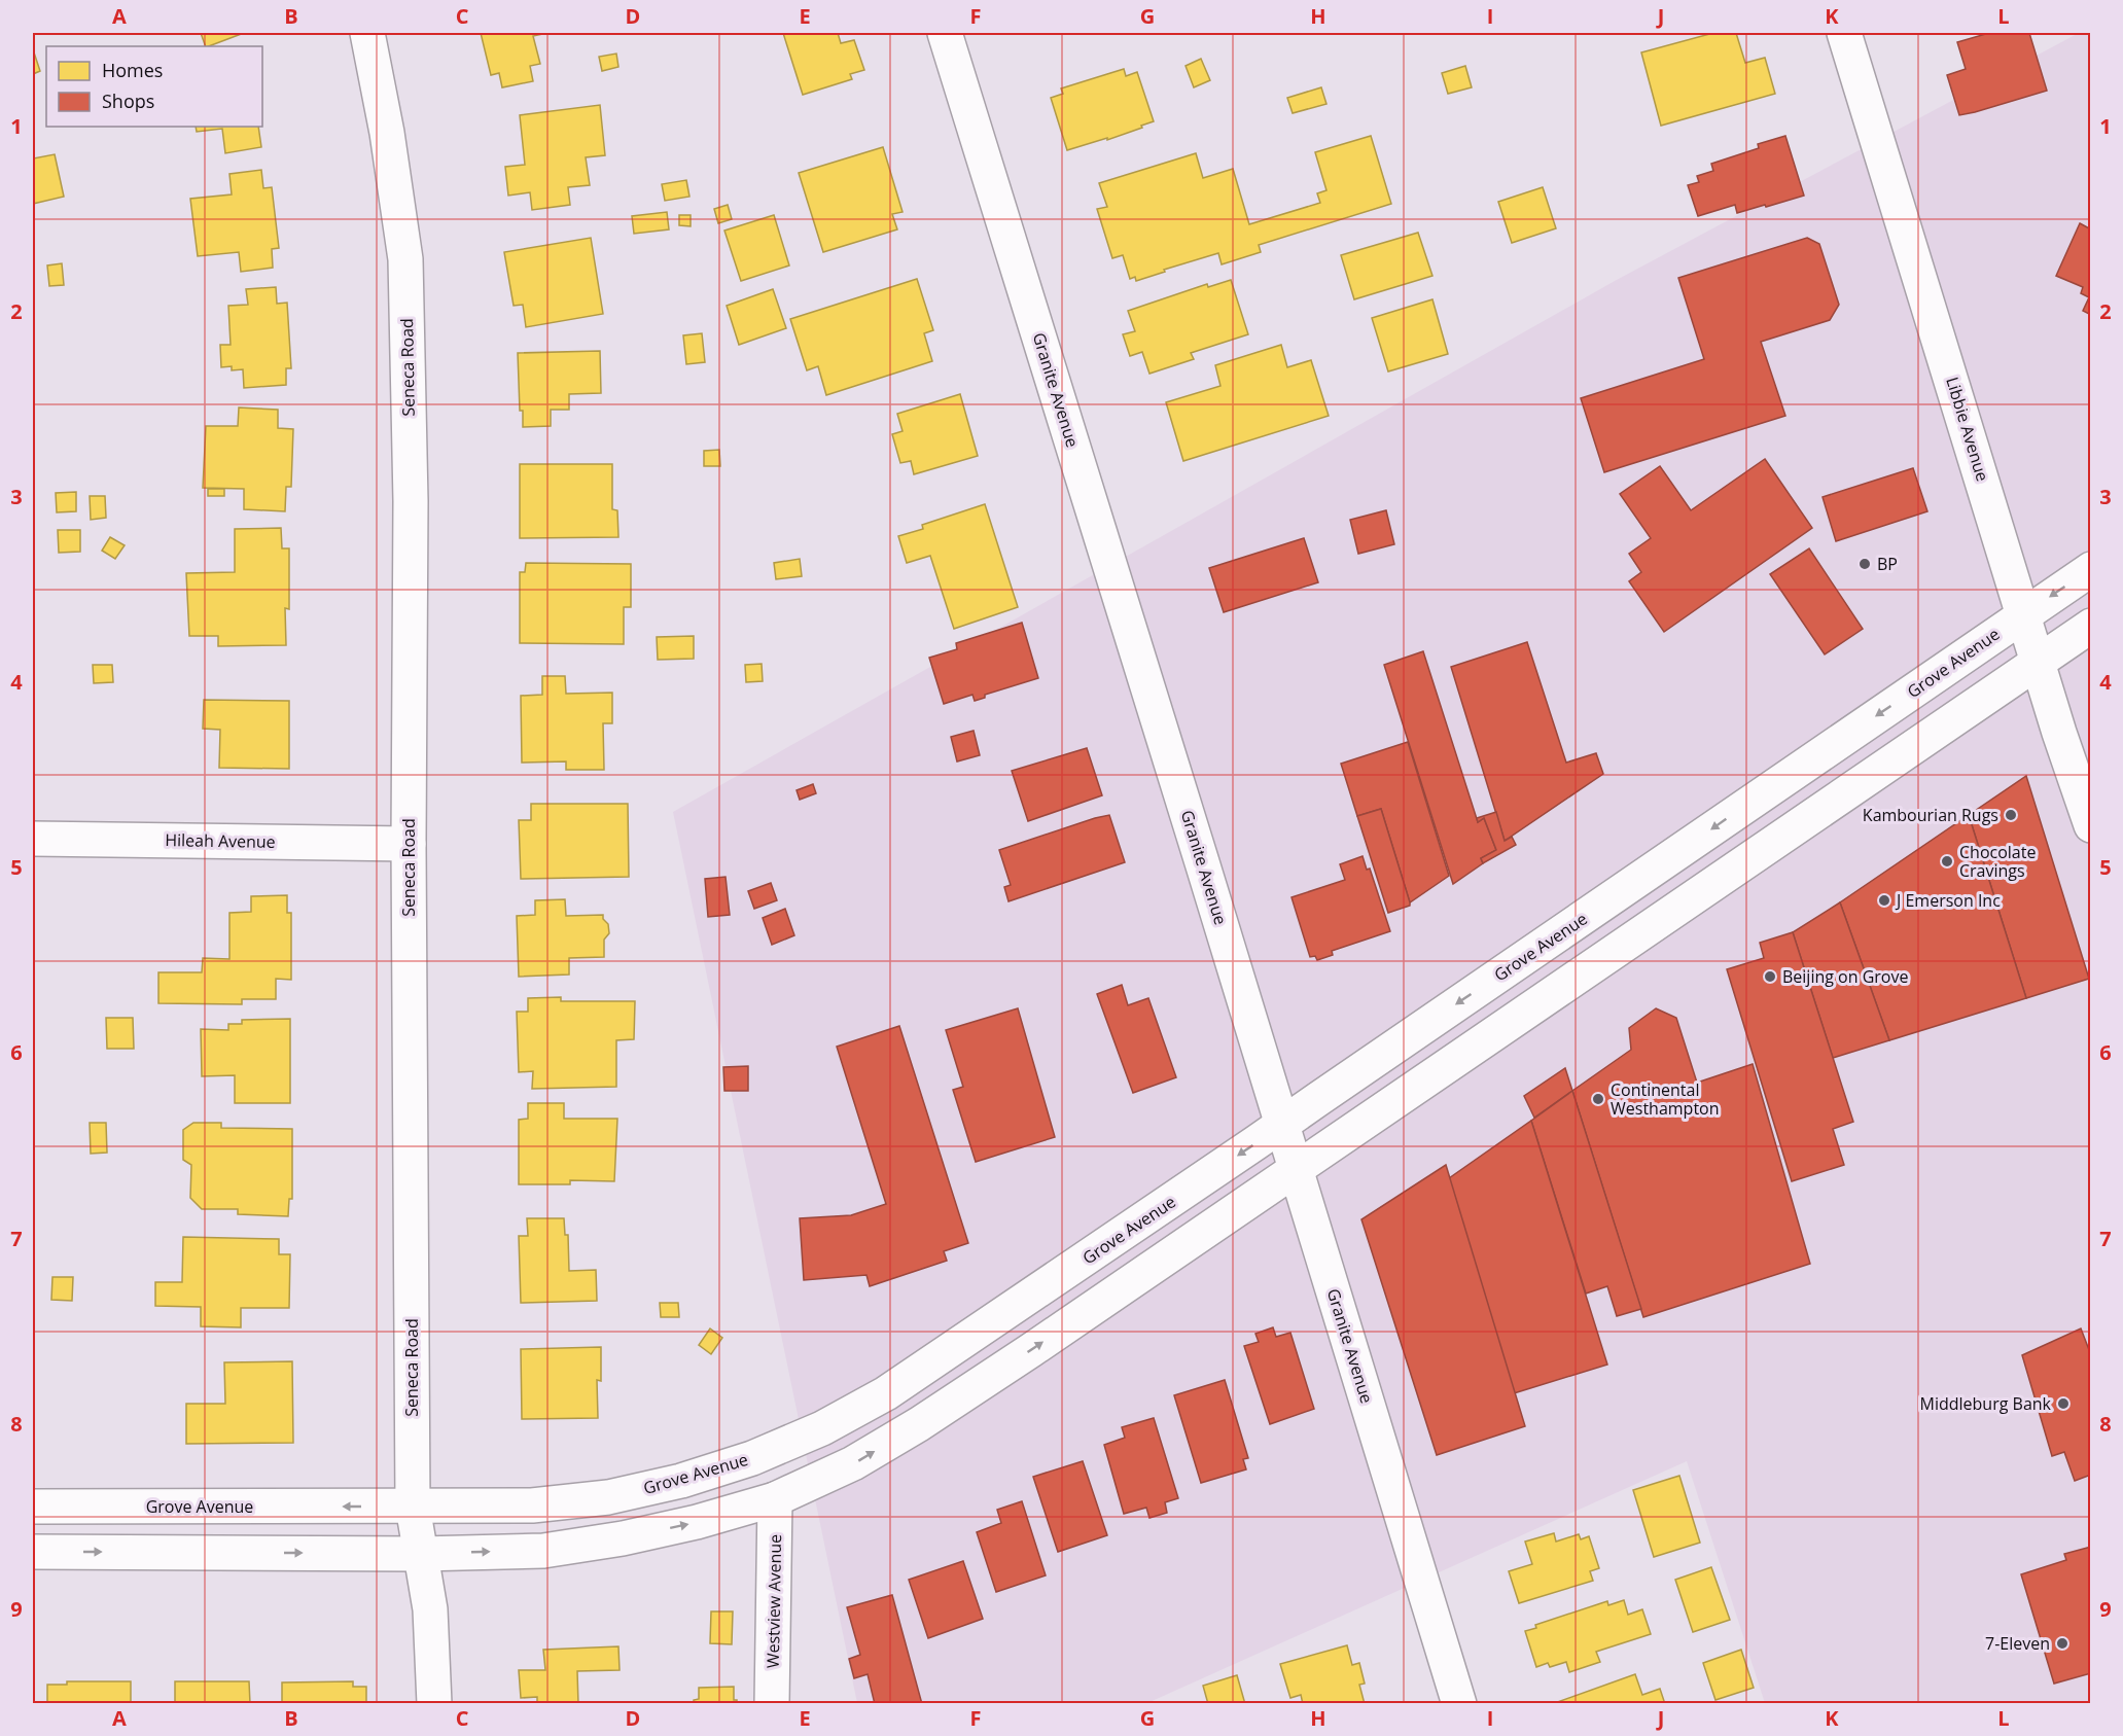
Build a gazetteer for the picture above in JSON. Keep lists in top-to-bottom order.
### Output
{
  "streets": {
    "street": [
      "Seneca Road",
      "Granite Avenue",
      "Libbie Avenue",
      "Grove Avenue",
      "Hileah Avenue",
      "Westview Avenue"
    ]
  },
  "crossings": [
    ["Seneca Road", "Grove Avenue"],
    ["Seneca Road", "Hileah Avenue"],
    ["Granite Avenue", "Grove Avenue"],
    ["Libbie Avenue", "Grove Avenue"]
  ],
  "places": [
    "BP",
    "Kambourian Rugs",
    "Chocolate Cravings",
    "J Emerson Inc",
    "Beijing on Grove",
    "Continental Westhampton",
    "Middleburg Bank",
    "7-Eleven"
  ],
  "legend": ["Homes", "Shops"],
  "grid": {
    "columns": [
      "A",
      "B",
      "C",
      "D",
      "E",
      "F",
      "G",
      "H",
      "I",
      "J",
      "K",
      "L"
    ],
    "rows": [
      "1",
      "2",
      "3",
      "4",
      "5",
      "6",
      "7",
      "8",
      "9"
    ]
  }
}
